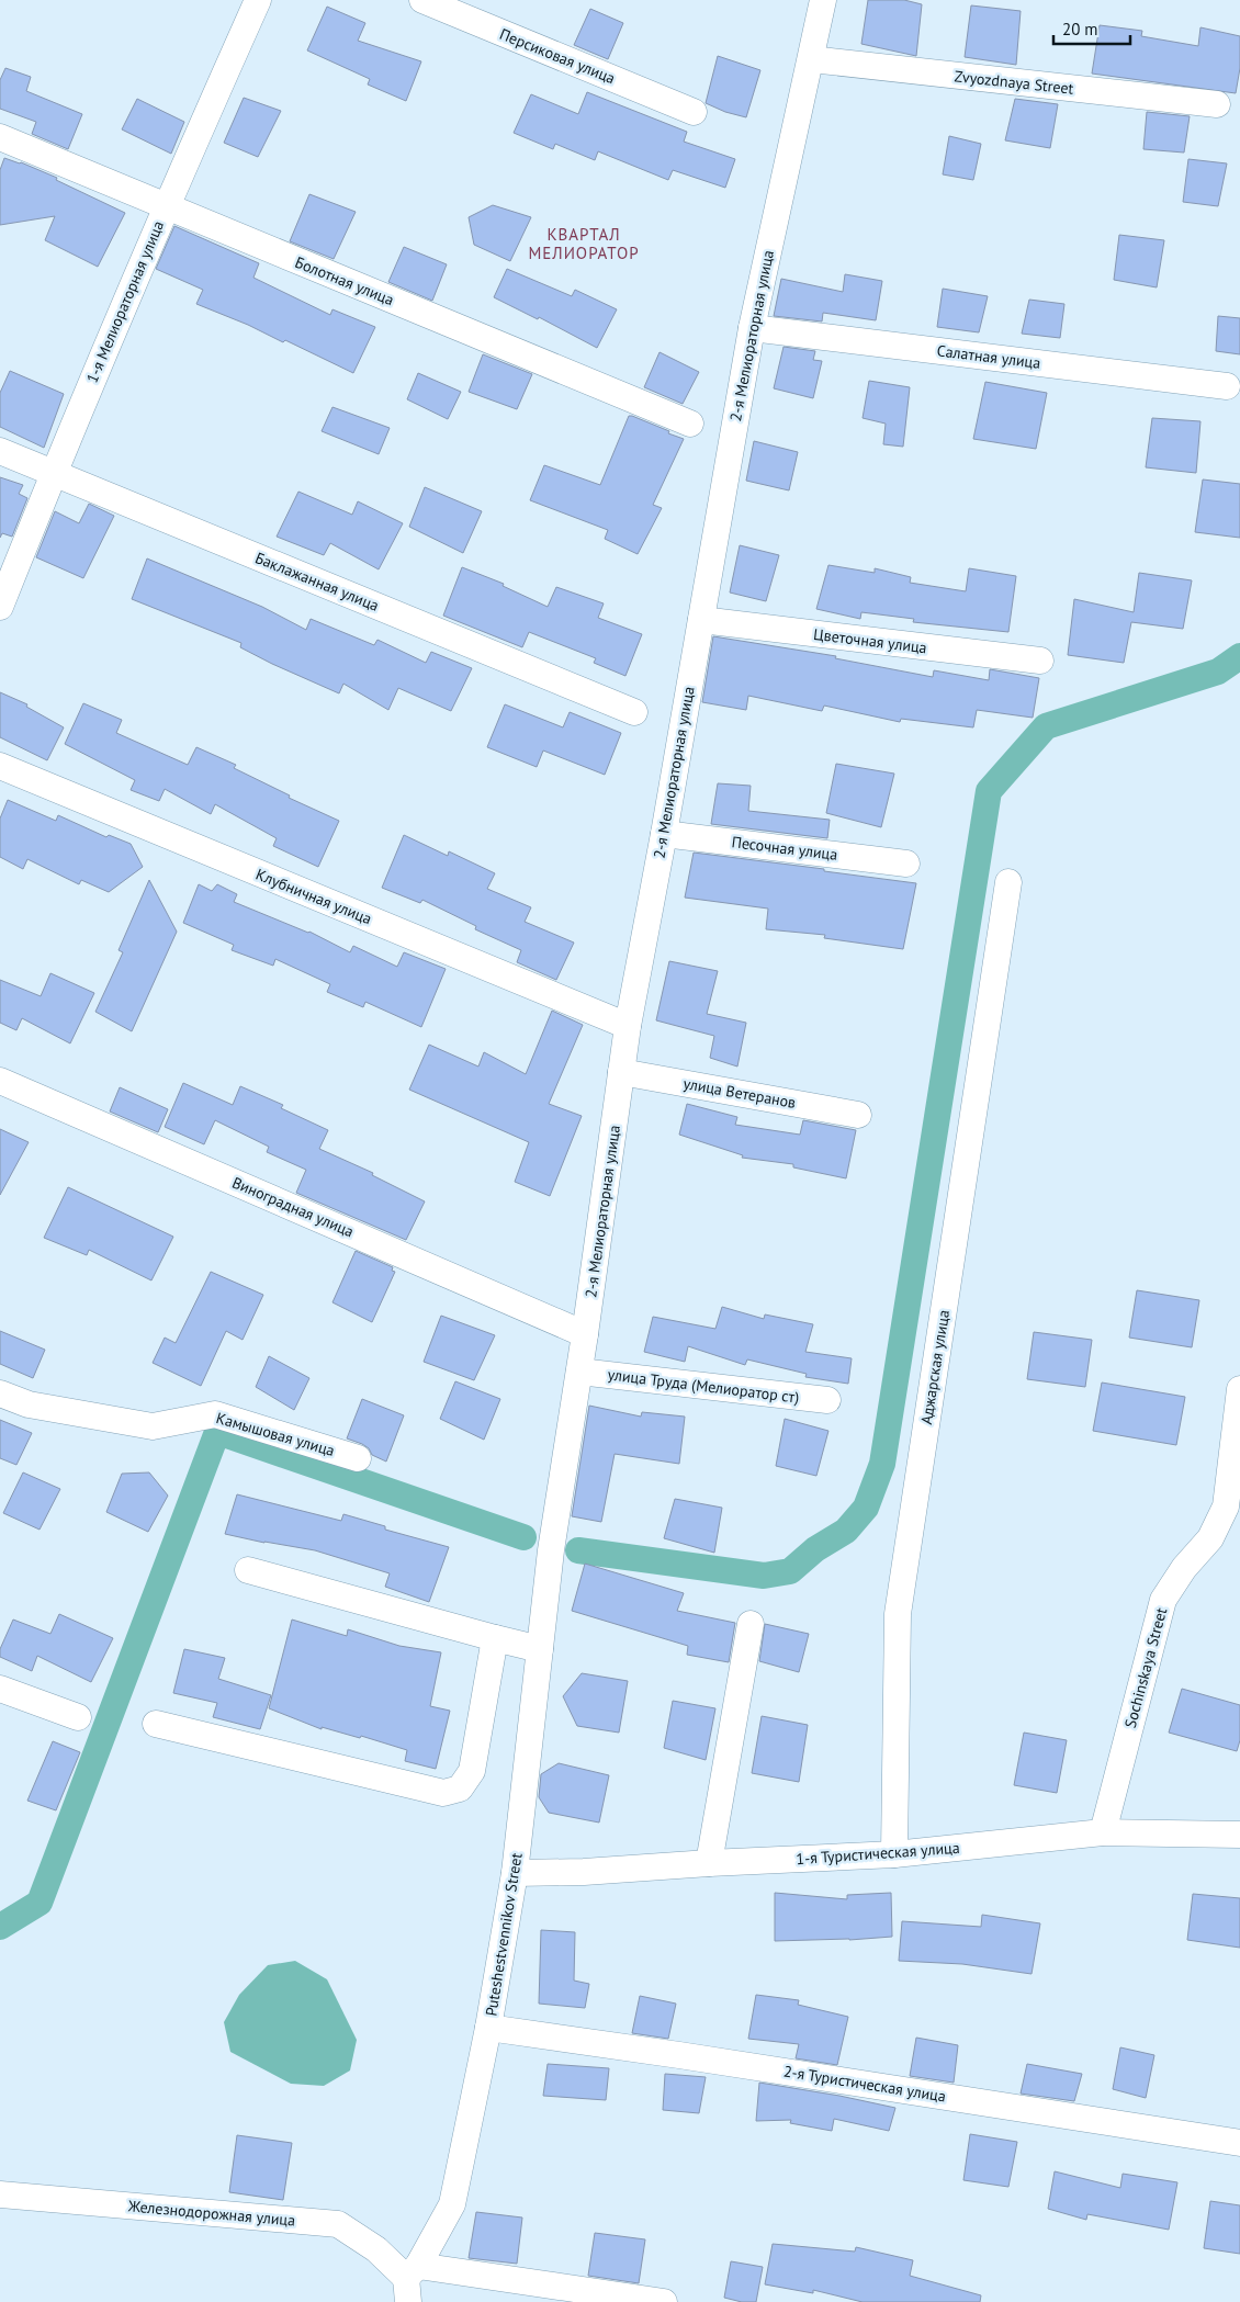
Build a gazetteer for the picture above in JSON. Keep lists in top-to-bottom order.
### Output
{
  "streets": {
    "street": [
      "Персиковая улица",
      "Zvyozdnaya Street",
      "Болотная улица",
      "1-я Мелиораторная улица",
      "2-я Мелиораторная улица",
      "Салатная улица",
      "Баклажанная улица",
      "Цветочная улица",
      "Песочная улица",
      "Клубничная улица",
      "улица Ветеранов",
      "Виноградная улица",
      "Аджарская улица",
      "улица Труда (Мелиоратор ст)",
      "Камышовая улица",
      "Sochinskaya Street",
      "1-я Туристическая улица",
      "Puteshestvennikov Street",
      "2-я Туристическая улица",
      "Железнодорожная улица"
    ]
  },
  "crossings": [
    ["Zvyozdnaya Street", "2-я Мелиораторная улица"],
    ["Болотная улица", "1-я Мелиораторная улица"],
    ["1-я Мелиораторная улица", "Баклажанная улица"],
    ["2-я Мелиораторная улица", "Салатная улица"],
    ["2-я Мелиораторная улица", "Цветочная улица"],
    ["2-я Мелиораторная улица", "Песочная улица"],
    ["2-я Мелиораторная улица", "Клубничная улица"],
    ["2-я Мелиораторная улица", "улица Ветеранов"],
    ["2-я Мелиораторная улица", "Виноградная улица"],
    ["2-я Мелиораторная улица", "улица Труда (Мелиоратор ст)"],
    ["2-я Мелиораторная улица", "Puteshestvennikov Street"],
    ["Аджарская улица", "1-я Туристическая улица"],
    ["Sochinskaya Street", "1-я Туристическая улица"],
    ["1-я Туристическая улица", "Puteshestvennikov Street"],
    ["Puteshestvennikov Street", "2-я Туристическая улица"],
    ["Puteshestvennikov Street", "Железнодорожная улица"]
  ],
  "districts": ["КВАРТАЛ МЕЛИОРАТОР"],
  "scale_bar": "20 m"
}
